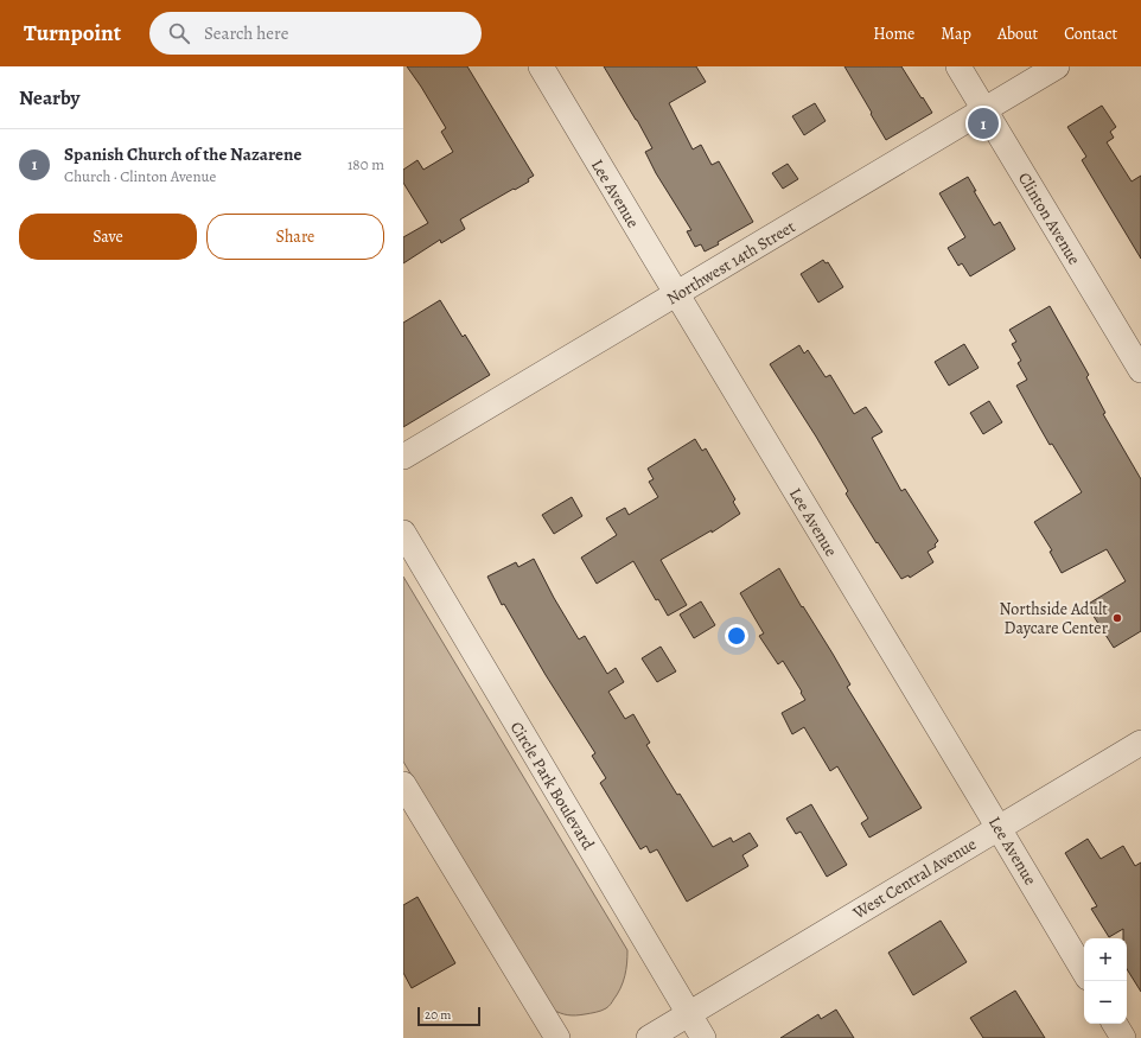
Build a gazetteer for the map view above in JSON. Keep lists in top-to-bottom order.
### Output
{
  "streets": {
    "street": [
      "Lee Avenue",
      "Clinton Avenue",
      "Northwest 14th Street",
      "Circle Park Boulevard",
      "West Central Avenue"
    ]
  },
  "crossings": [
    ["Lee Avenue", "Northwest 14th Street"],
    ["Lee Avenue", "West Central Avenue"],
    ["Clinton Avenue", "Northwest 14th Street"],
    ["Circle Park Boulevard", "West Central Avenue"]
  ],
  "places": ["Northside Adult Daycare Center"],
  "scale_bar": "20 m",
  "page": {
    "header": "Turnpoint",
    "search": "Search here",
    "nav": [
      "Home",
      "Map",
      "About",
      "Contact"
    ],
    "heading": "Nearby",
    "pins": "1",
    "list": [
      {
        "mark": "1",
        "name": "Spanish Church of the Nazarene",
        "note": "Church · Clinton Avenue",
        "value": "180 m"
      }
    ],
    "buttons": ["Save", "Share"],
    "map_buttons": ["+", "−"],
    "scale": "20 m"
  }
}
